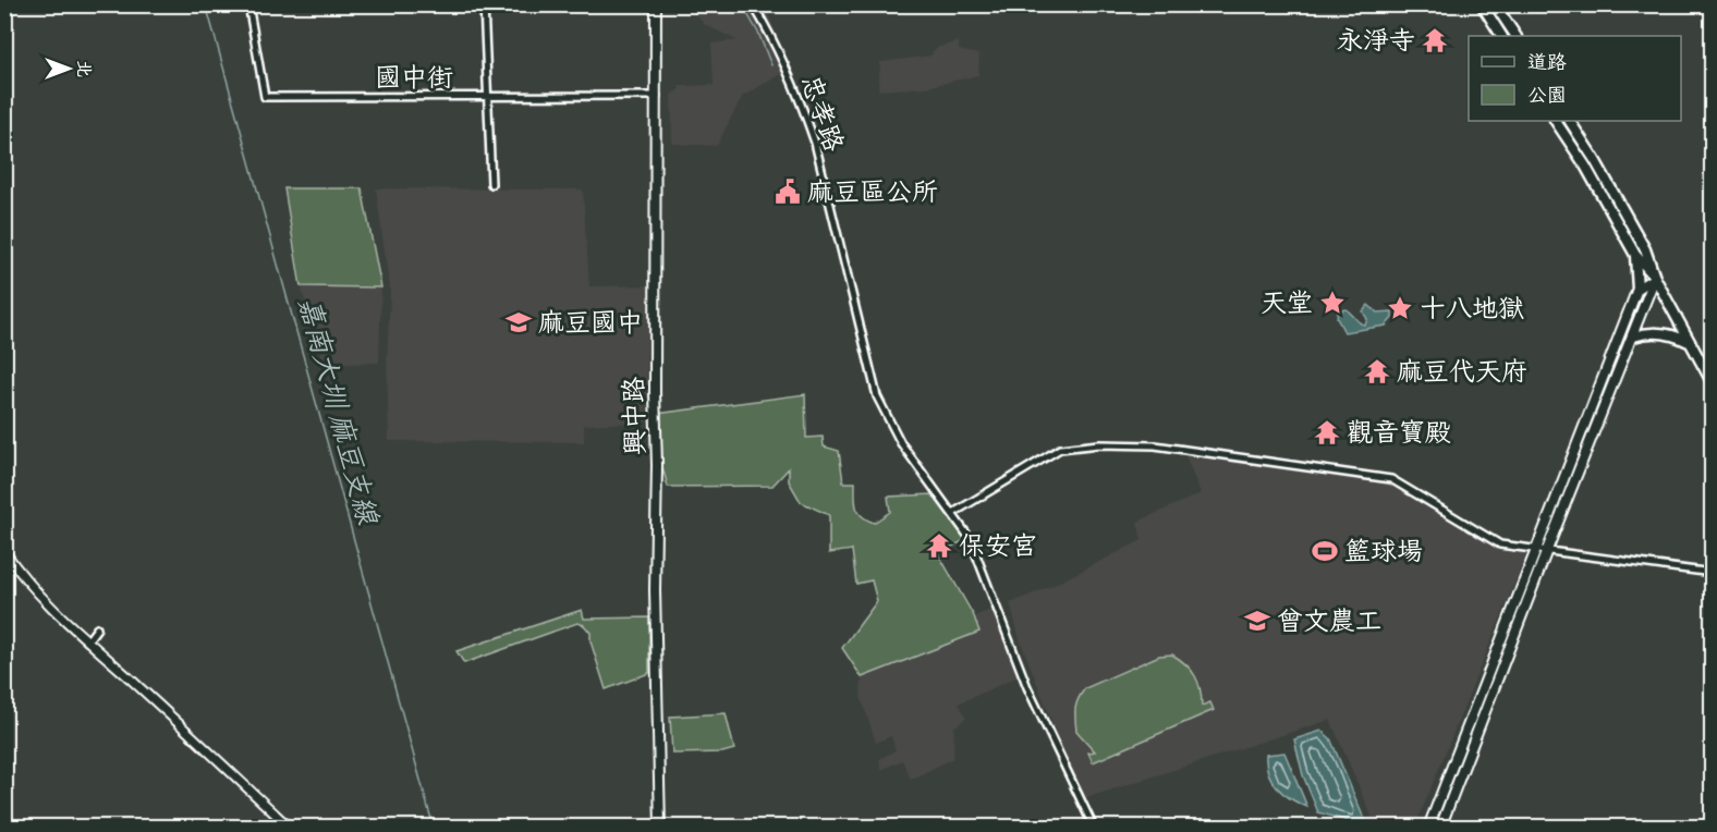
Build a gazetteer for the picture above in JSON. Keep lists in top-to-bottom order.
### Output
{
  "streets": {
    "main road": ["興中路"],
    "street": ["國中街", "忠孝路"]
  },
  "crossings": [
    ["國中街", "興中路"]
  ],
  "water": ["嘉南大圳 麻豆支線"],
  "places": {
    "temple": [
      "永淨寺",
      "麻豆代天府",
      "觀音寶殿",
      "保安宮"
    ],
    "public building": ["麻豆區公所"],
    "place": ["天堂", "十八地獄"],
    "school or university": ["麻豆國中", "曾文農工"],
    "sports": ["籃球場"]
  },
  "legend": ["道路", "公園"],
  "north": "right"
}
